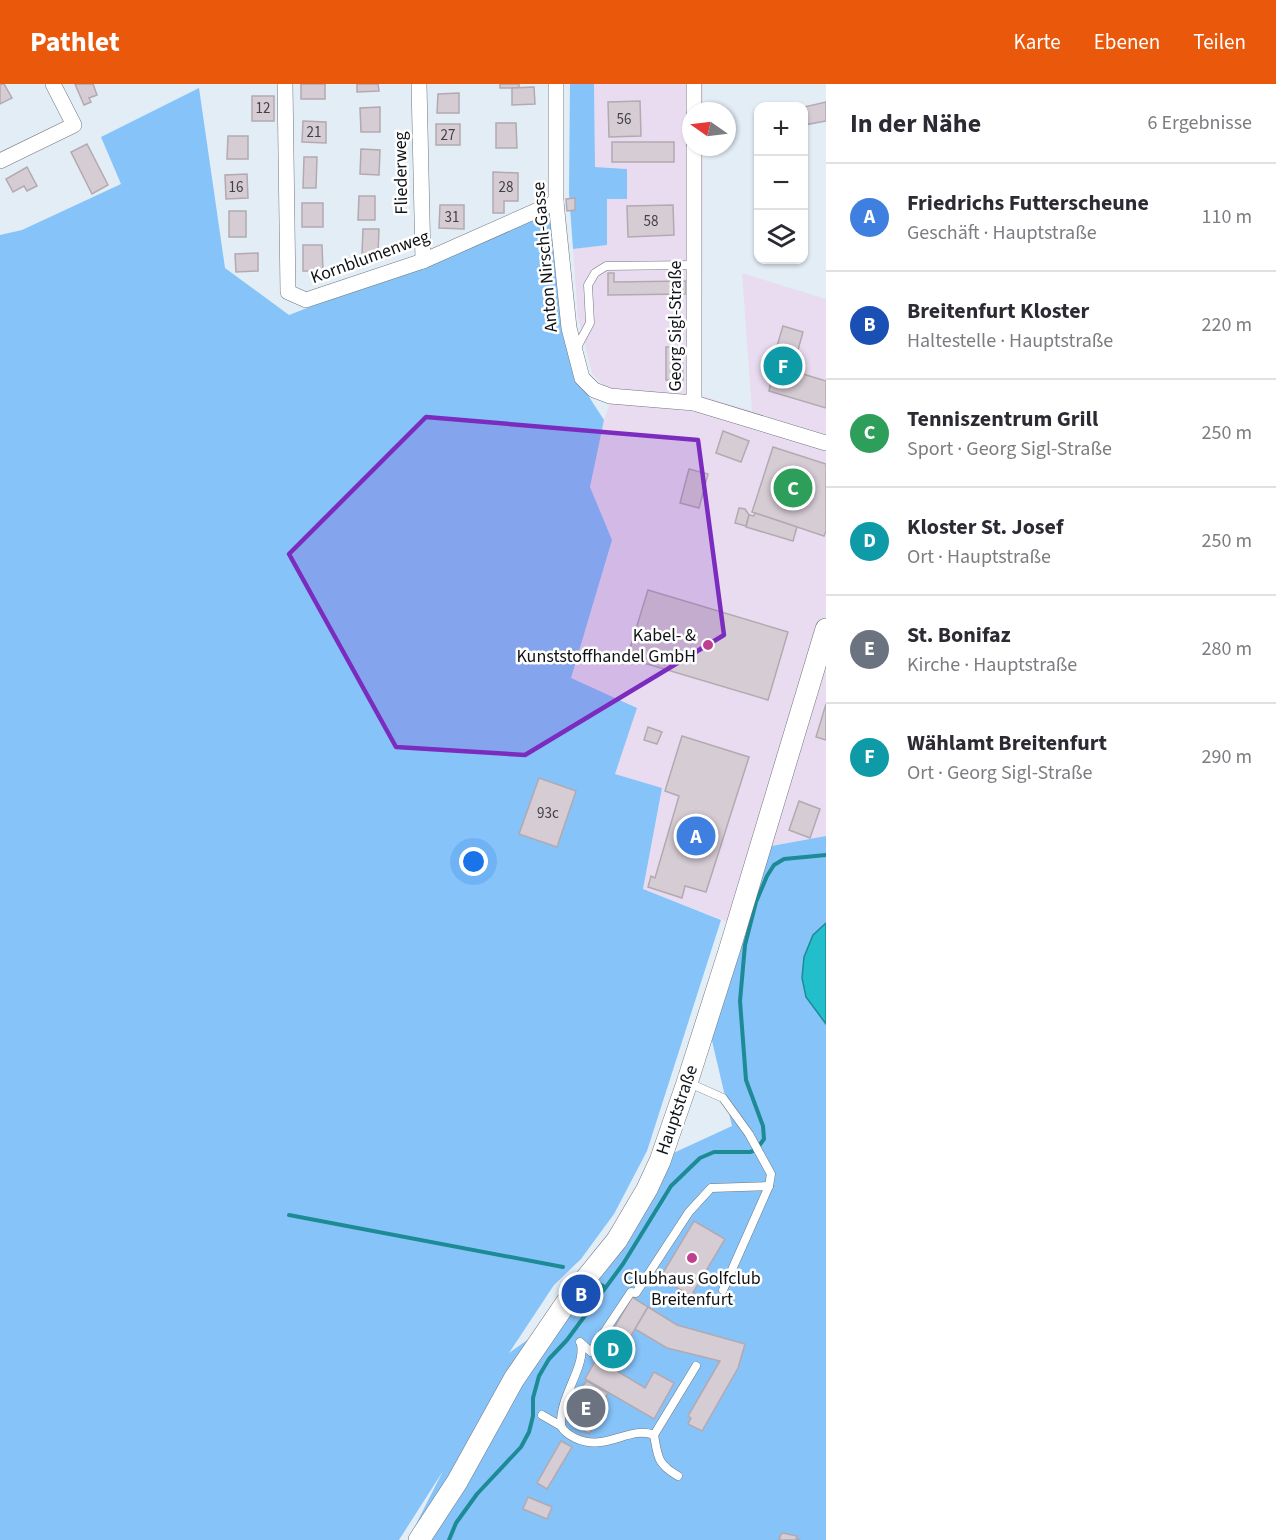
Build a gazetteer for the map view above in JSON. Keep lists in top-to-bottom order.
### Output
{
  "streets": {
    "main road": ["Hauptstraße"],
    "street": [
      "Fliederweg",
      "Kornblumenweg",
      "Anton Nirschl-Gasse",
      "Georg Sigl-Straße"
    ]
  },
  "crossings": [
    ["Fliederweg", "Kornblumenweg"],
    ["Kornblumenweg", "Anton Nirschl-Gasse"],
    ["Anton Nirschl-Gasse", "Georg Sigl-Straße"]
  ],
  "places": ["Kabel- & Kunststoffhandel GmbH", "Clubhaus Golfclub Breitenfurt"],
  "house_numbers": [
    "12",
    "56",
    "21",
    "27",
    "16",
    "28",
    "31",
    "58",
    "93c"
  ],
  "north": "left",
  "page": {
    "header": "Pathlet",
    "nav": ["Karte", "Ebenen", "Teilen"],
    "heading": ["In der Nähe", "6 Ergebnisse"],
    "map_buttons": ["+", "−"],
    "list": [
      {
        "mark": "A",
        "name": "Friedrichs Futterscheune",
        "note": "Geschäft · Hauptstraße",
        "value": "110 m"
      },
      {
        "mark": "B",
        "name": "Breitenfurt Kloster",
        "note": "Haltestelle · Hauptstraße",
        "value": "220 m"
      },
      {
        "mark": "C",
        "name": "Tenniszentrum Grill",
        "note": "Sport · Georg Sigl-Straße",
        "value": "250 m"
      },
      {
        "mark": "D",
        "name": "Kloster St. Josef",
        "note": "Ort · Hauptstraße",
        "value": "250 m"
      },
      {
        "mark": "E",
        "name": "St. Bonifaz",
        "note": "Kirche · Hauptstraße",
        "value": "280 m"
      },
      {
        "mark": "F",
        "name": "Wählamt Breitenfurt",
        "note": "Ort · Georg Sigl-Straße",
        "value": "290 m"
      }
    ],
    "pins": [
      "F",
      "C",
      "A",
      "B",
      "D",
      "E"
    ]
  }
}
